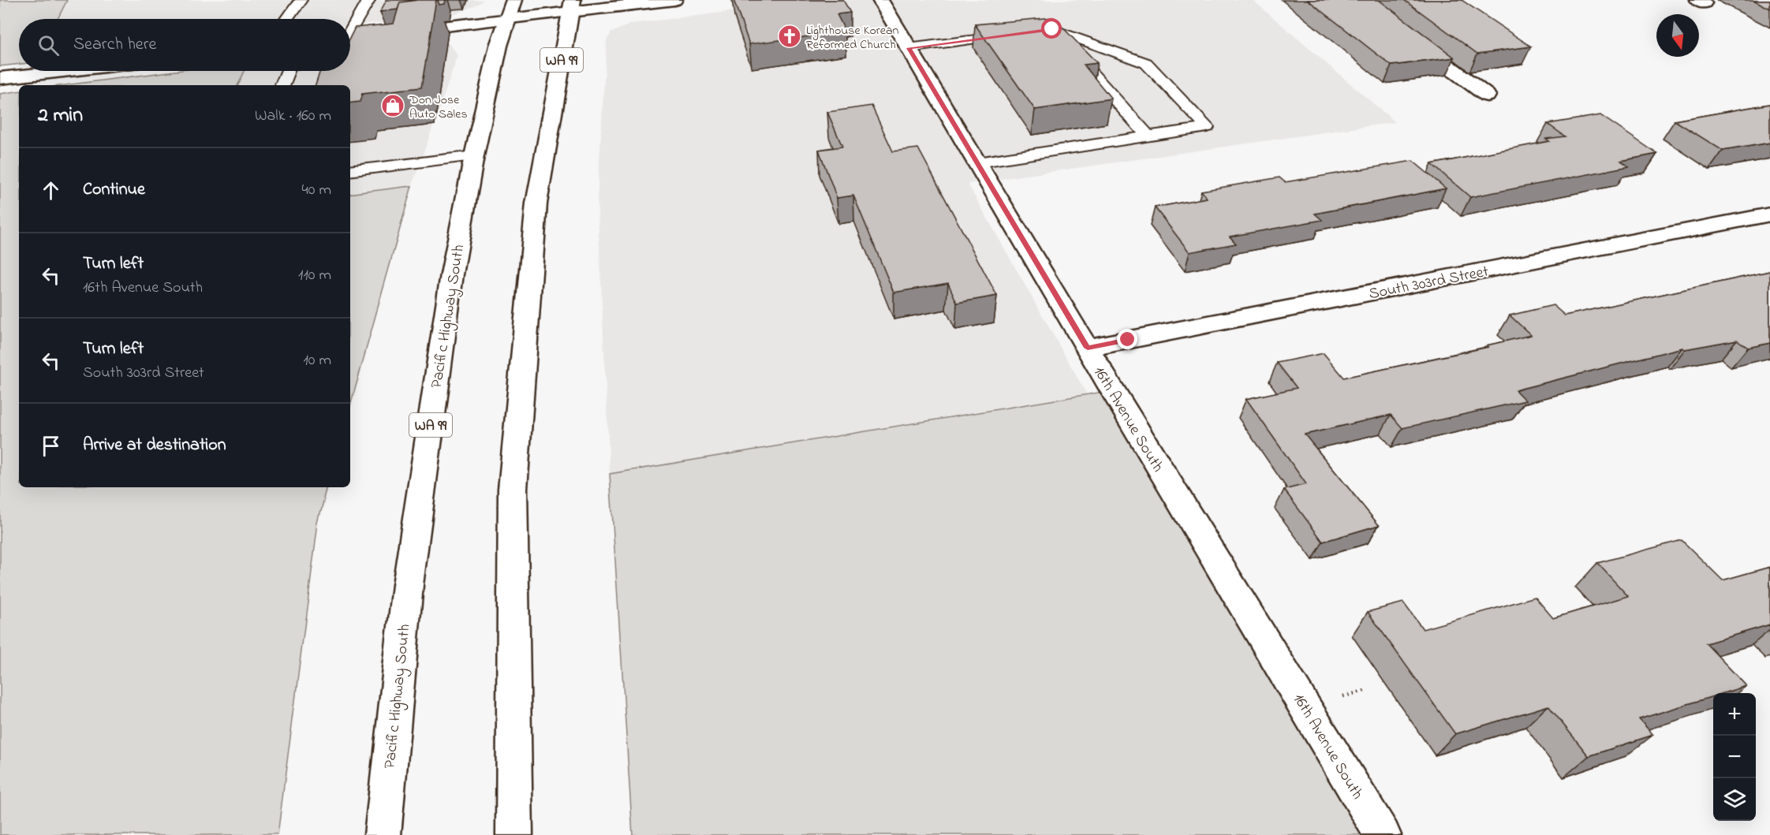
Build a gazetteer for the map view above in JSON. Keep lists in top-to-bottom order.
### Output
{
  "streets": {
    "street": [
      "WA 99",
      "South 303rd Street",
      "Pacific Highway South",
      "16th Avenue South"
    ]
  },
  "crossings": [
    ["South 303rd Street", "16th Avenue South"]
  ],
  "places": {
    "church": ["Lighthouse Korean Reformed Church"],
    "shop": ["Don Jose Auto Sales"]
  },
  "north": "bottom",
  "page": {
    "search": "Search here",
    "heading": ["2 min", "Walk · 160 m"],
    "list": [
      ["Continue", "40 m"],
      ["Turn left", "16th Avenue South", "110 m"],
      ["Turn left", "South 303rd Street", "10 m"],
      "Arrive at destination"
    ],
    "map_buttons": ["+", "−"]
  }
}
